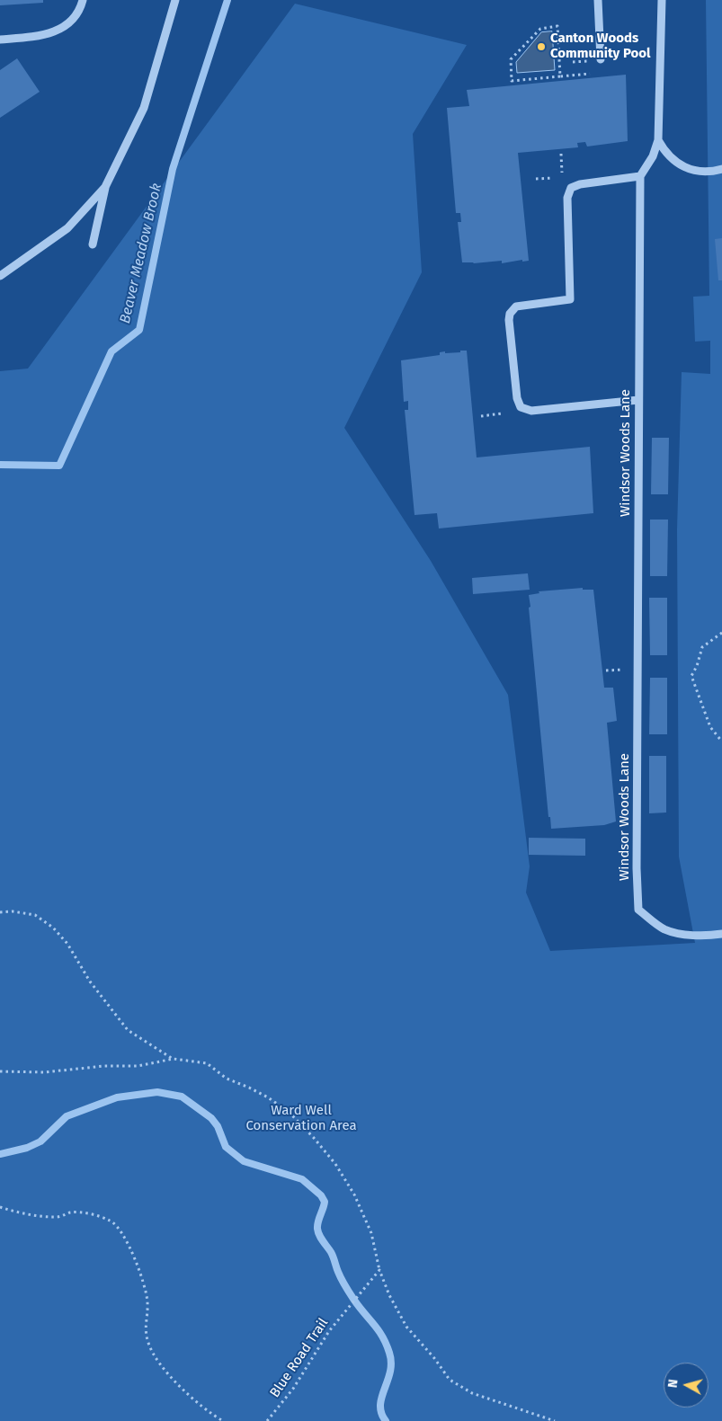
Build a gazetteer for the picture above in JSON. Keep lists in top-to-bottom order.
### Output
{
  "streets": {
    "street": ["Windsor Woods Lane"],
    "path": ["Blue Road Trail"]
  },
  "water": ["Beaver Meadow Brook"],
  "parks": ["Ward Well Conservation Area"],
  "places": ["Canton Woods Community Pool"],
  "north": "left"
}
